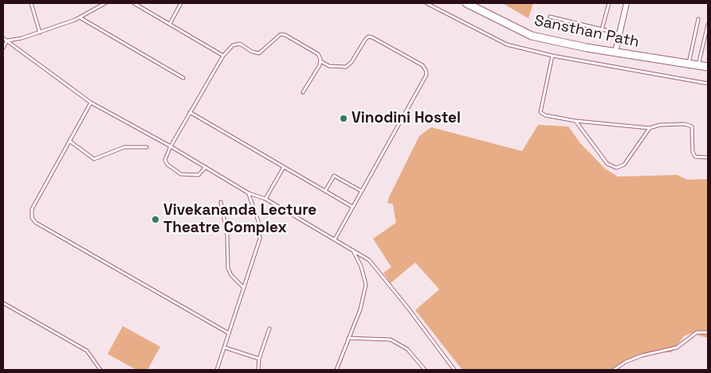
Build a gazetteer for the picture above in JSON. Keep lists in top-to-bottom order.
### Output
{
  "streets": {
    "street": ["Sansthan Path"]
  },
  "places": ["Vinodini Hostel", "Vivekananda Lecture Theatre Complex"]
}
